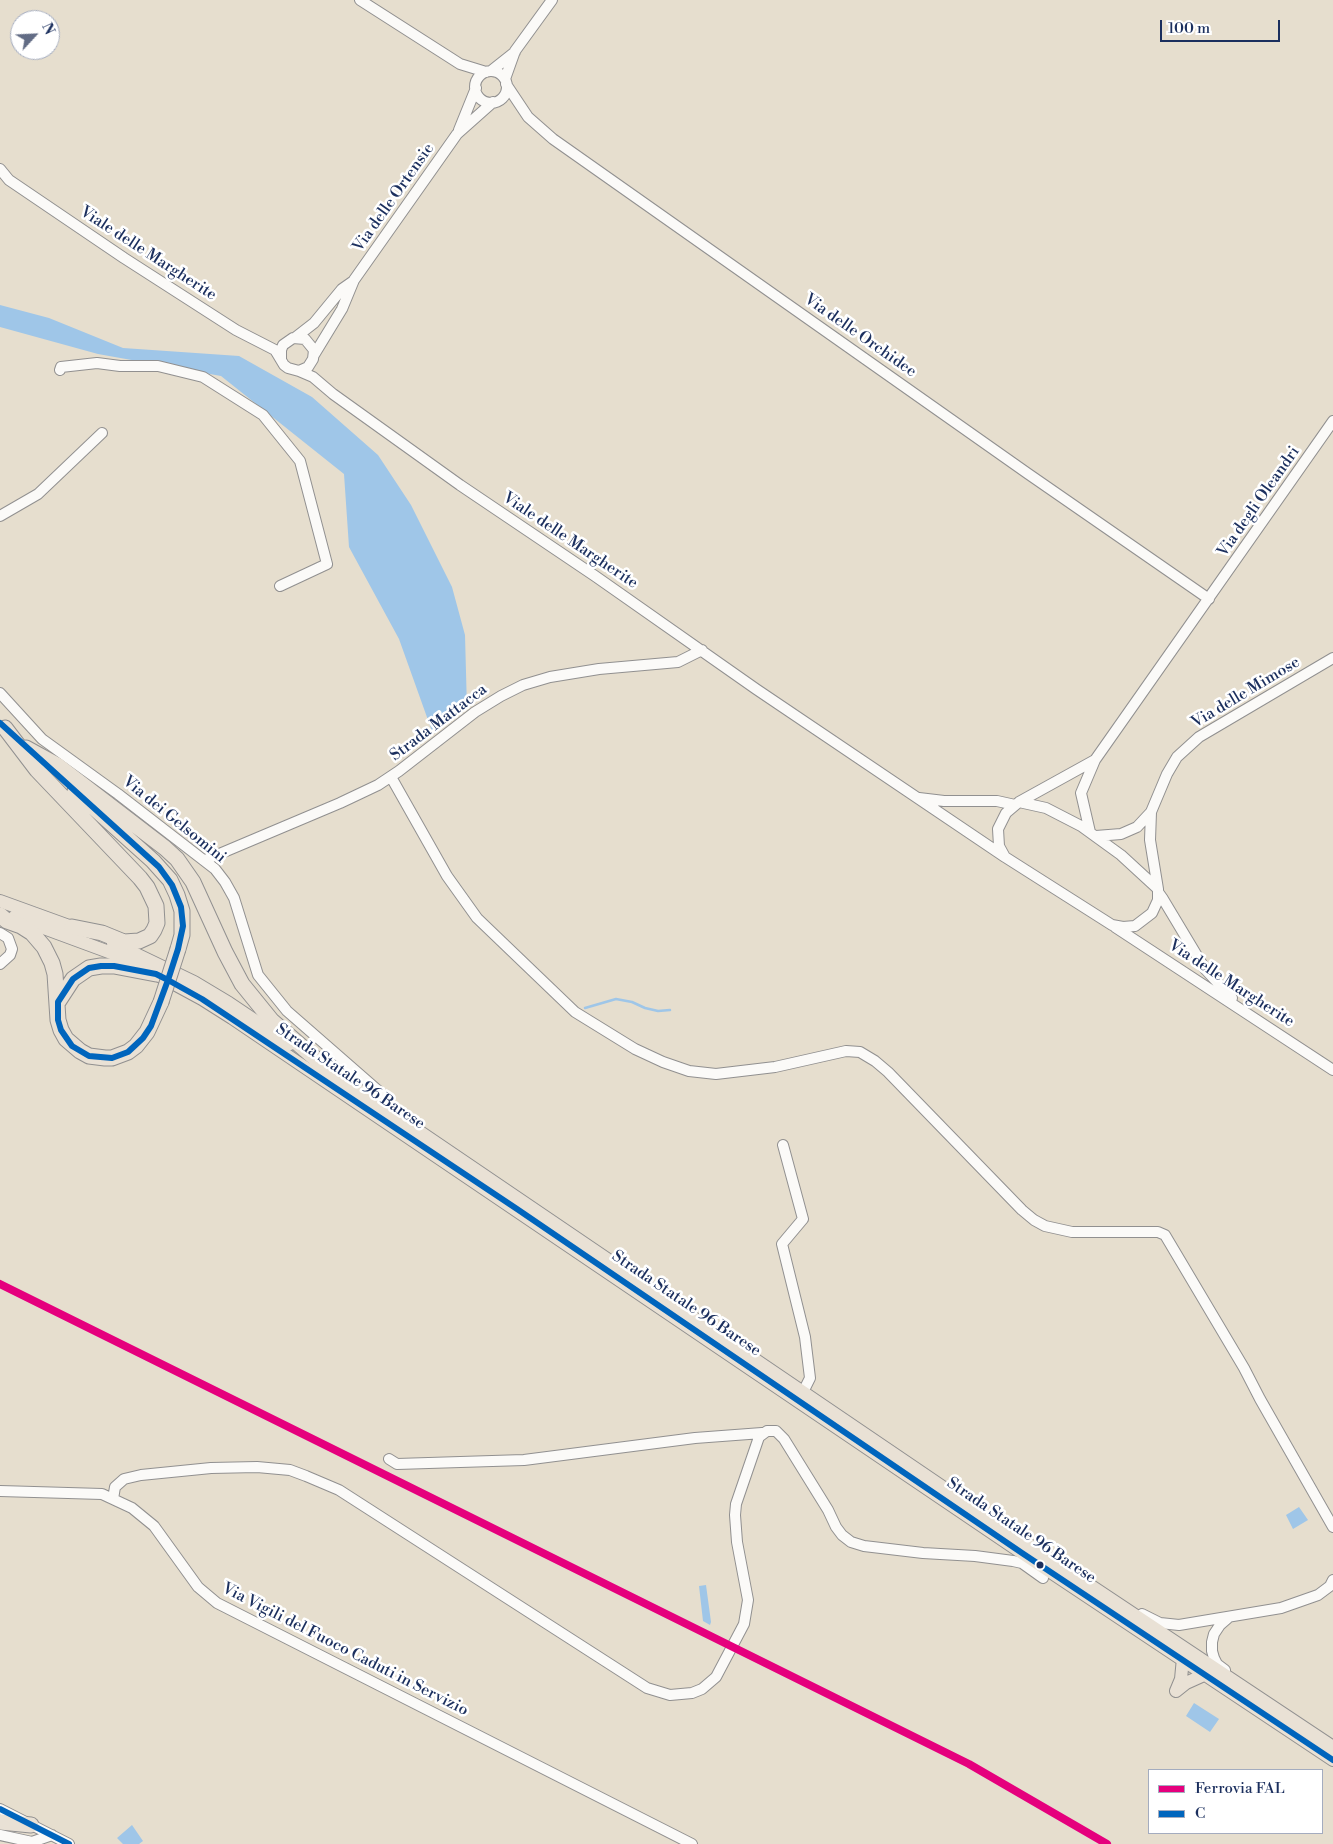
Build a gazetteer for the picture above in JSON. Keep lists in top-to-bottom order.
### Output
{
  "streets": {
    "main road": ["Strada Statale 96 Barese"],
    "street": [
      "Via delle Ortensie",
      "Viale delle Margherite",
      "Via delle Orchidee",
      "Via degli Oleandri",
      "Via delle Mimose",
      "Strada Mattacca",
      "Via dei Gelsomini",
      "Via delle Margherite",
      "Via Vigili del Fuoco Caduti in Servizio"
    ]
  },
  "crossings": [
    ["Via delle Ortensie", "Viale delle Margherite"],
    ["Via delle Ortensie", "Via delle Orchidee"],
    ["Viale delle Margherite", "Strada Mattacca"],
    ["Viale delle Margherite", "Via delle Margherite"],
    ["Via delle Orchidee", "Via degli Oleandri"],
    ["Strada Mattacca", "Via dei Gelsomini"],
    ["Via dei Gelsomini", "Strada Statale 96 Barese"]
  ],
  "lines": ["transit line C", "rail line FAL"],
  "legend": ["Ferrovia FAL", "C"],
  "scale_bar": "100 m",
  "north": "top right"
}
